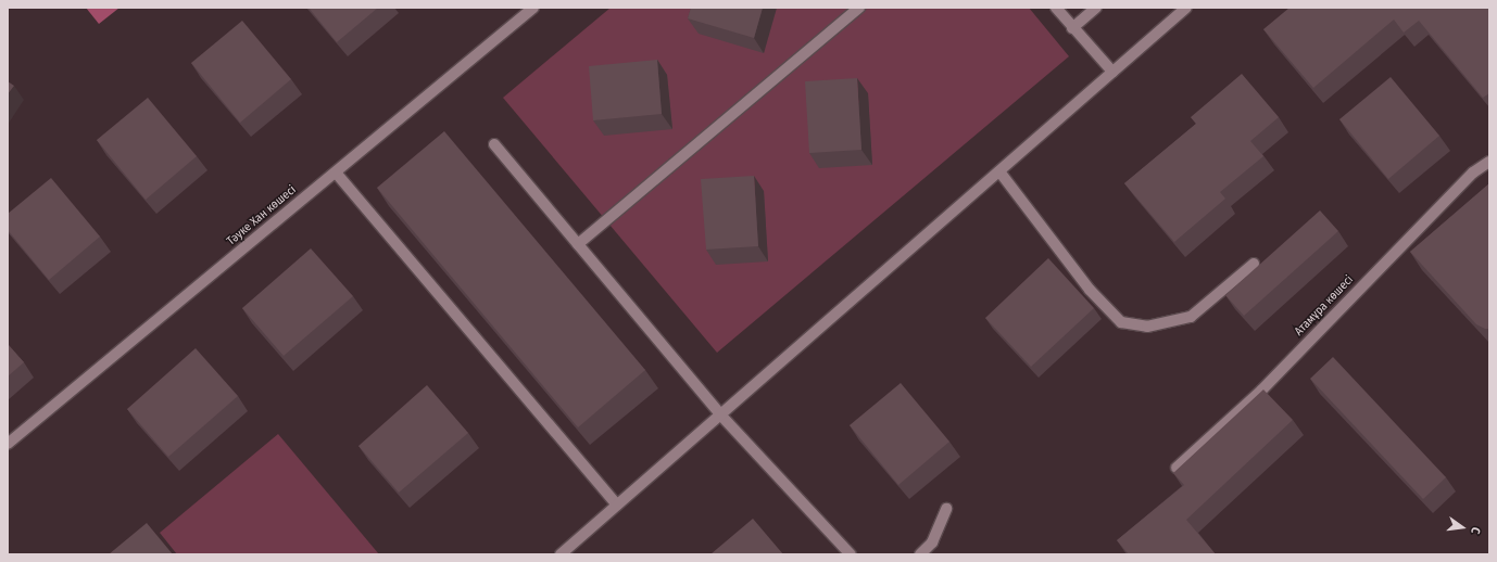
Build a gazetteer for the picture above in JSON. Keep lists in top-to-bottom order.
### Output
{
  "streets": {
    "street": ["Тәуке Хан көшесі", "Атамұра көшесі"]
  },
  "north": "right"
}
